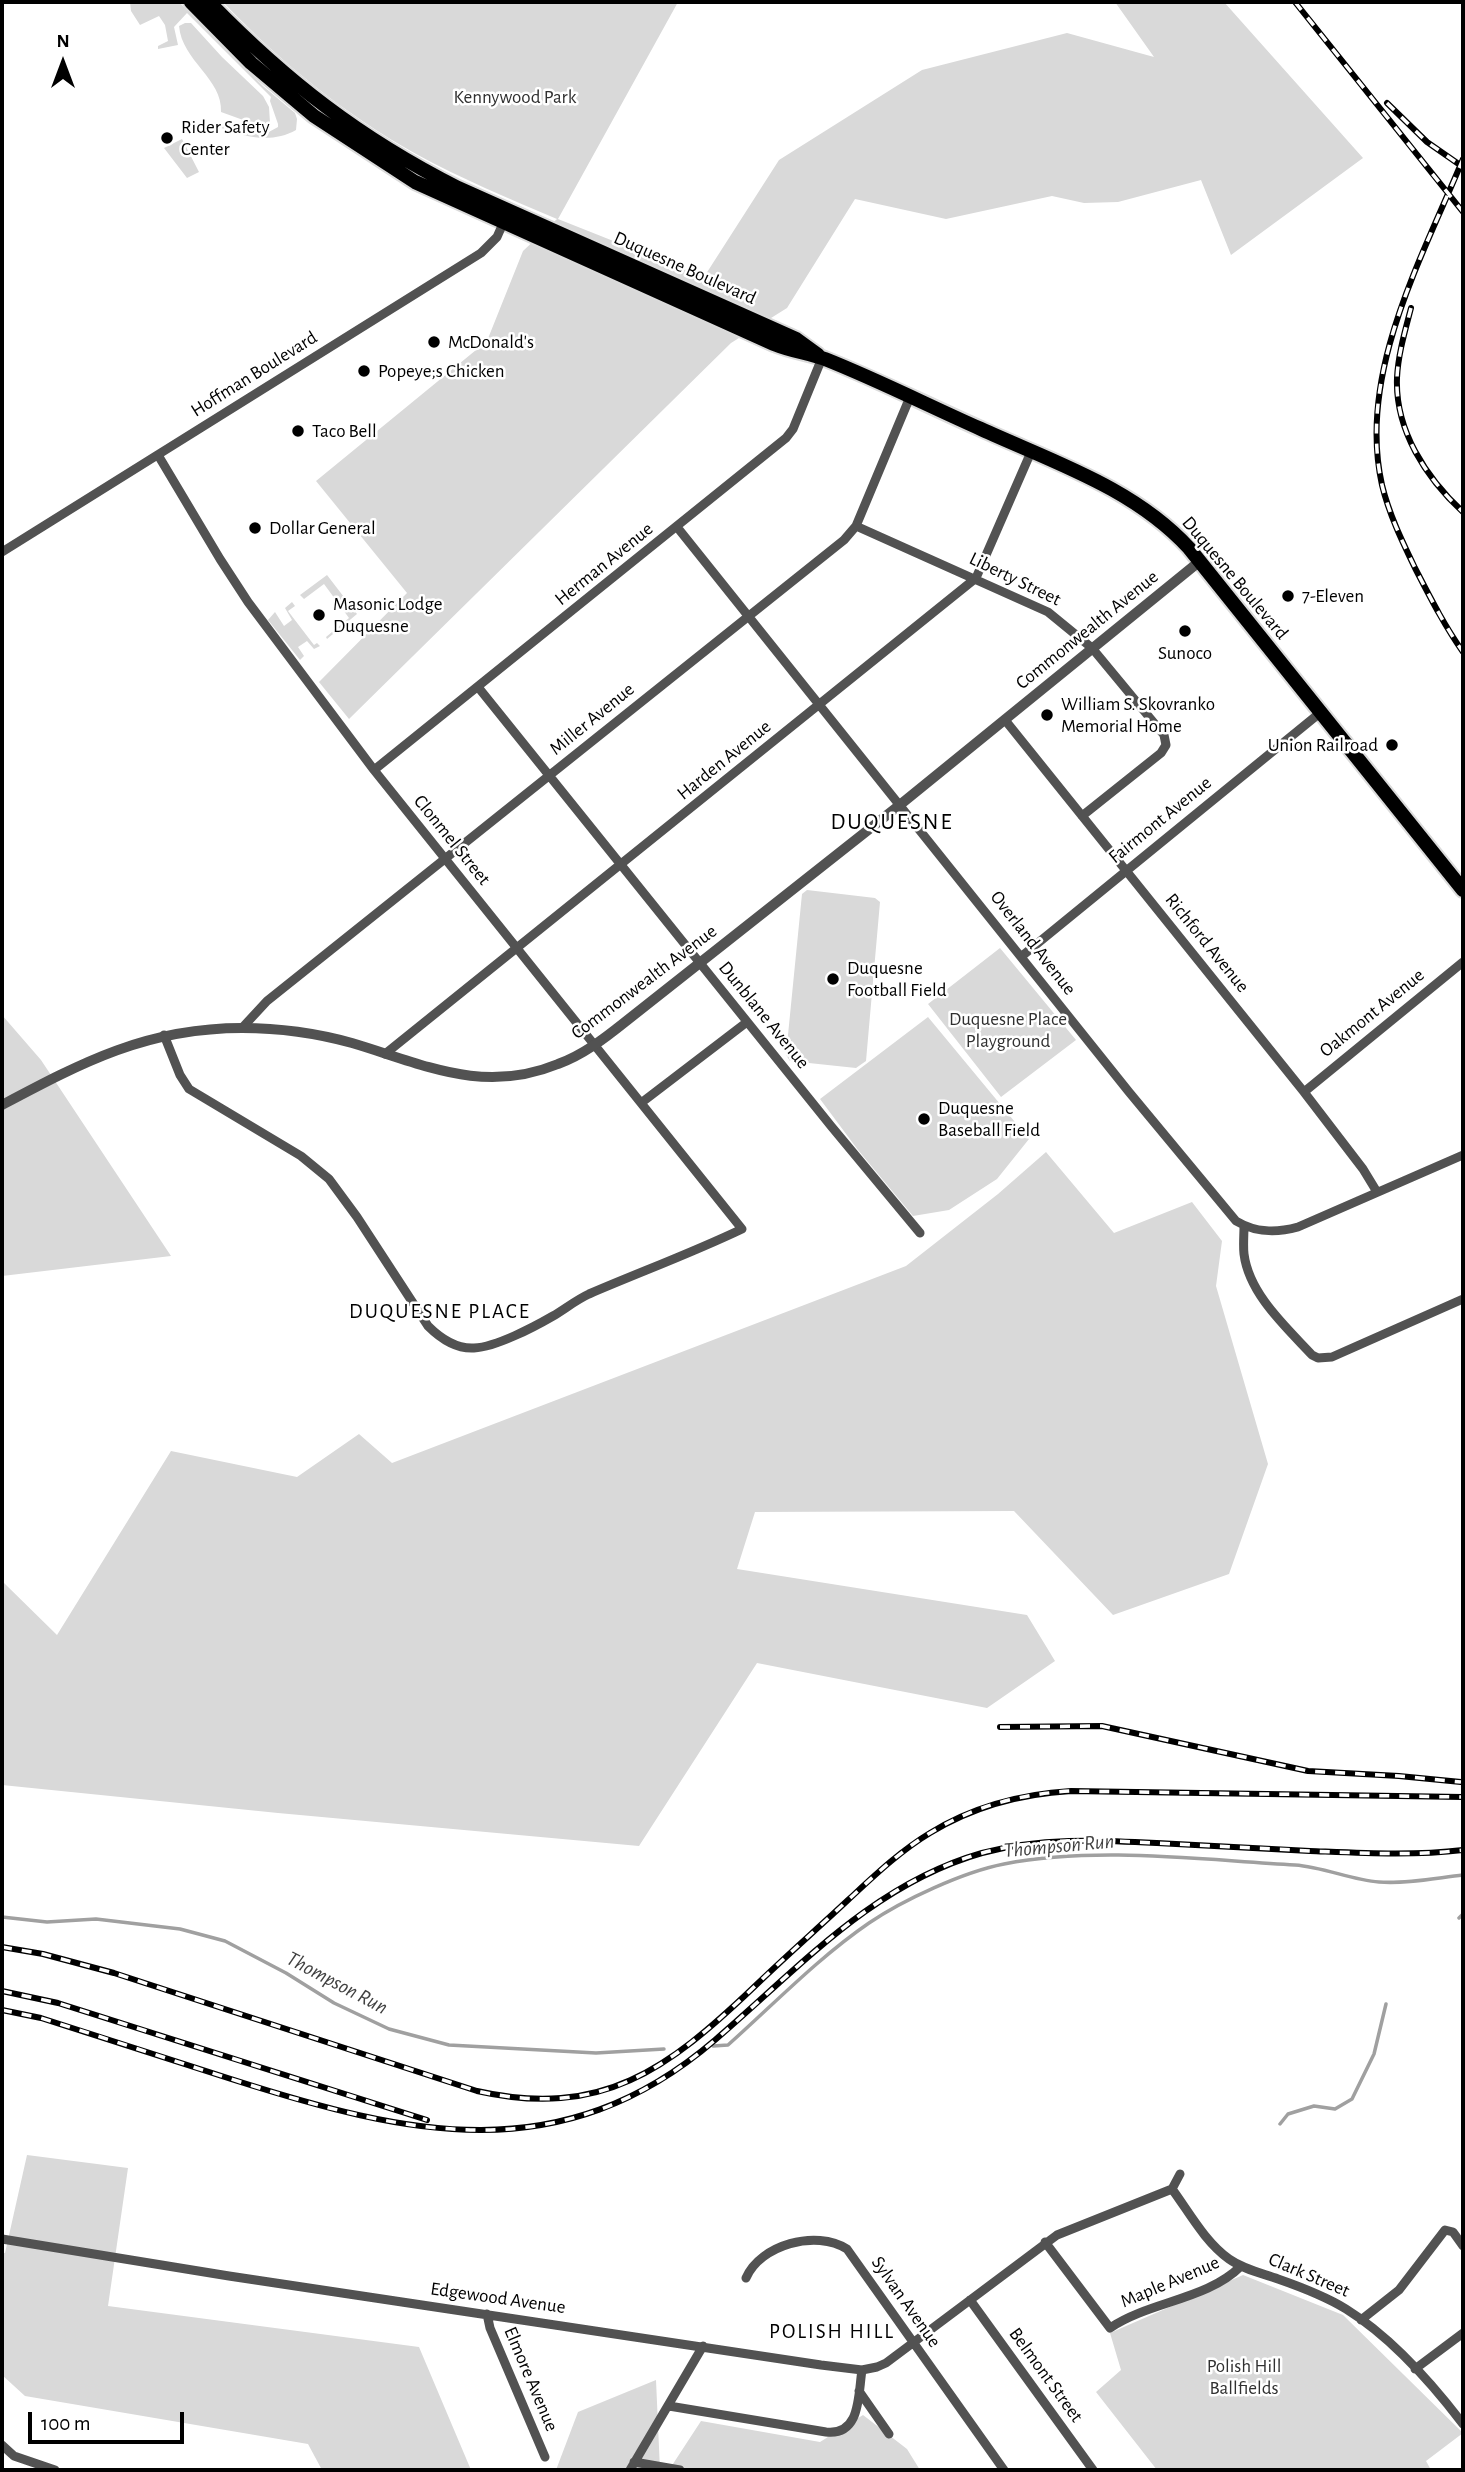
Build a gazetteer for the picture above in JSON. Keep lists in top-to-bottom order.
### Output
{
  "streets": {
    "main road": ["Duquesne Boulevard"],
    "street": [
      "Hoffman Boulevard",
      "Herman Avenue",
      "Liberty Street",
      "Commonwealth Avenue",
      "Miller Avenue",
      "Harden Avenue",
      "Fairmont Avenue",
      "Clonmel Street",
      "Overland Avenue",
      "Richford Avenue",
      "Oakmont Avenue",
      "Dunblane Avenue",
      "Clark Street",
      "Maple Avenue",
      "Edgewood Avenue",
      "Sylvan Avenue",
      "Belmont Street",
      "Elmore Avenue"
    ]
  },
  "crossings": [
    ["Duquesne Boulevard", "Hoffman Boulevard"],
    ["Duquesne Boulevard", "Herman Avenue"],
    ["Duquesne Boulevard", "Commonwealth Avenue"],
    ["Duquesne Boulevard", "Miller Avenue"],
    ["Duquesne Boulevard", "Harden Avenue"],
    ["Duquesne Boulevard", "Fairmont Avenue"],
    ["Hoffman Boulevard", "Clonmel Street"],
    ["Herman Avenue", "Clonmel Street"],
    ["Herman Avenue", "Overland Avenue"],
    ["Herman Avenue", "Dunblane Avenue"],
    ["Liberty Street", "Commonwealth Avenue"],
    ["Liberty Street", "Miller Avenue"],
    ["Liberty Street", "Harden Avenue"],
    ["Liberty Street", "Richford Avenue"],
    ["Commonwealth Avenue", "Miller Avenue"],
    ["Commonwealth Avenue", "Harden Avenue"],
    ["Commonwealth Avenue", "Clonmel Street"],
    ["Commonwealth Avenue", "Overland Avenue"],
    ["Commonwealth Avenue", "Richford Avenue"],
    ["Commonwealth Avenue", "Dunblane Avenue"],
    ["Miller Avenue", "Clonmel Street"],
    ["Miller Avenue", "Overland Avenue"],
    ["Miller Avenue", "Dunblane Avenue"],
    ["Harden Avenue", "Clonmel Street"],
    ["Harden Avenue", "Overland Avenue"],
    ["Harden Avenue", "Dunblane Avenue"],
    ["Fairmont Avenue", "Overland Avenue"],
    ["Fairmont Avenue", "Richford Avenue"],
    ["Richford Avenue", "Oakmont Avenue"],
    ["Clark Street", "Maple Avenue"],
    ["Edgewood Avenue", "Elmore Avenue"]
  ],
  "districts": ["DUQUESNE", "DUQUESNE PLACE", "POLISH HILL"],
  "water": ["Thompson Run"],
  "parks": ["Kennywood Park", "Duquesne Place Playground", "Polish Hill Ballfields"],
  "places": [
    "Rider Safety Center",
    "McDonald's",
    "Popeye;s Chicken",
    "Taco Bell",
    "Dollar General",
    "7-Eleven",
    "Masonic Lodge Duquesne",
    "Sunoco",
    "William S. Skovranko Memorial Home",
    "Union Railroad",
    "Duquesne Football Field",
    "Duquesne Baseball Field"
  ],
  "scale_bar": "100 m",
  "north": "top"
}
